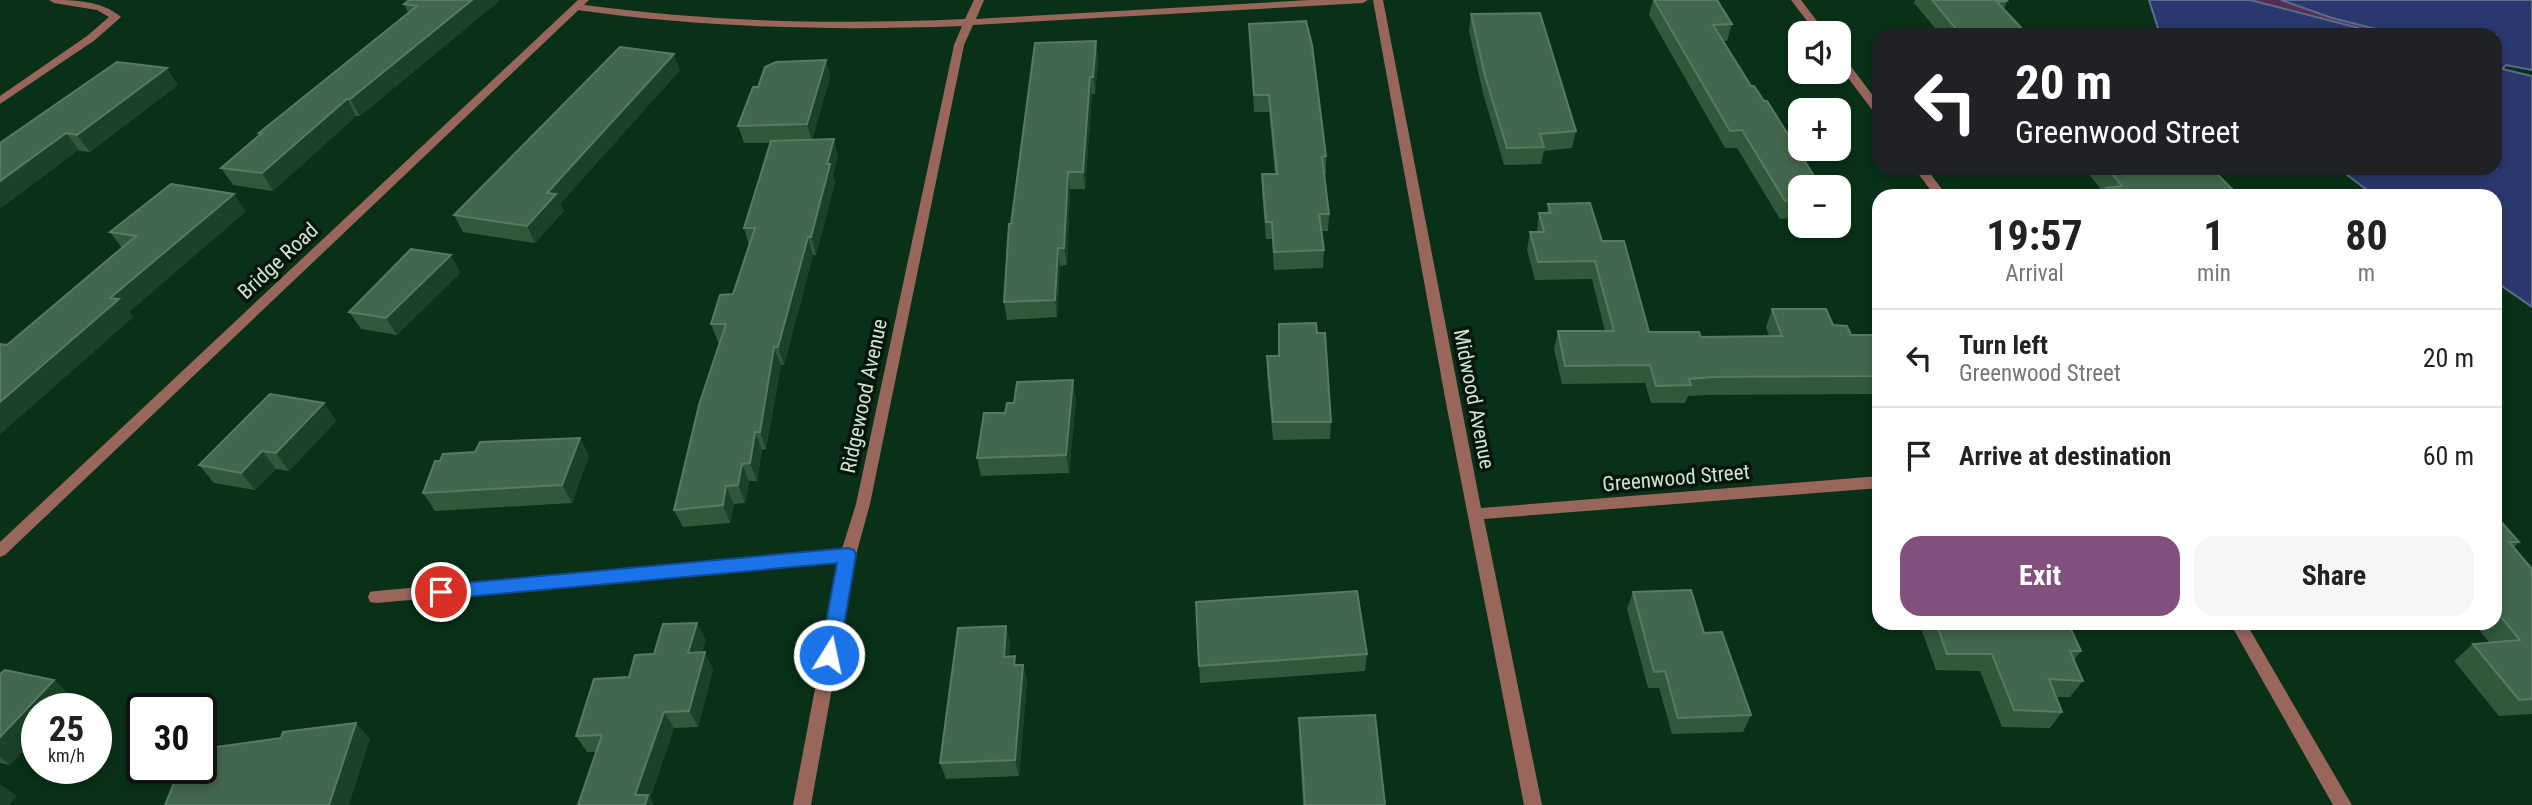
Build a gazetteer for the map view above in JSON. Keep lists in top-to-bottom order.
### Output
{
  "streets": {
    "street": [
      "Bridge Road",
      "Ridgewood Avenue",
      "Midwood Avenue",
      "Greenwood Street"
    ]
  },
  "crossings": [
    ["Midwood Avenue", "Greenwood Street"]
  ],
  "page": {
    "map_buttons": ["+", "−"],
    "turn": ["20 m", "Greenwood Street"],
    "eta": [
      "19:57",
      "Arrival",
      "1",
      "min",
      "80",
      "m"
    ],
    "list": [
      {
        "name": "Turn left",
        "note": "Greenwood Street",
        "value": "20 m"
      },
      {
        "name": "Arrive at destination",
        "value": "60 m"
      }
    ],
    "buttons": ["Exit", "Share"],
    "speed": "25 km/h",
    "limit": "30"
  }
}
